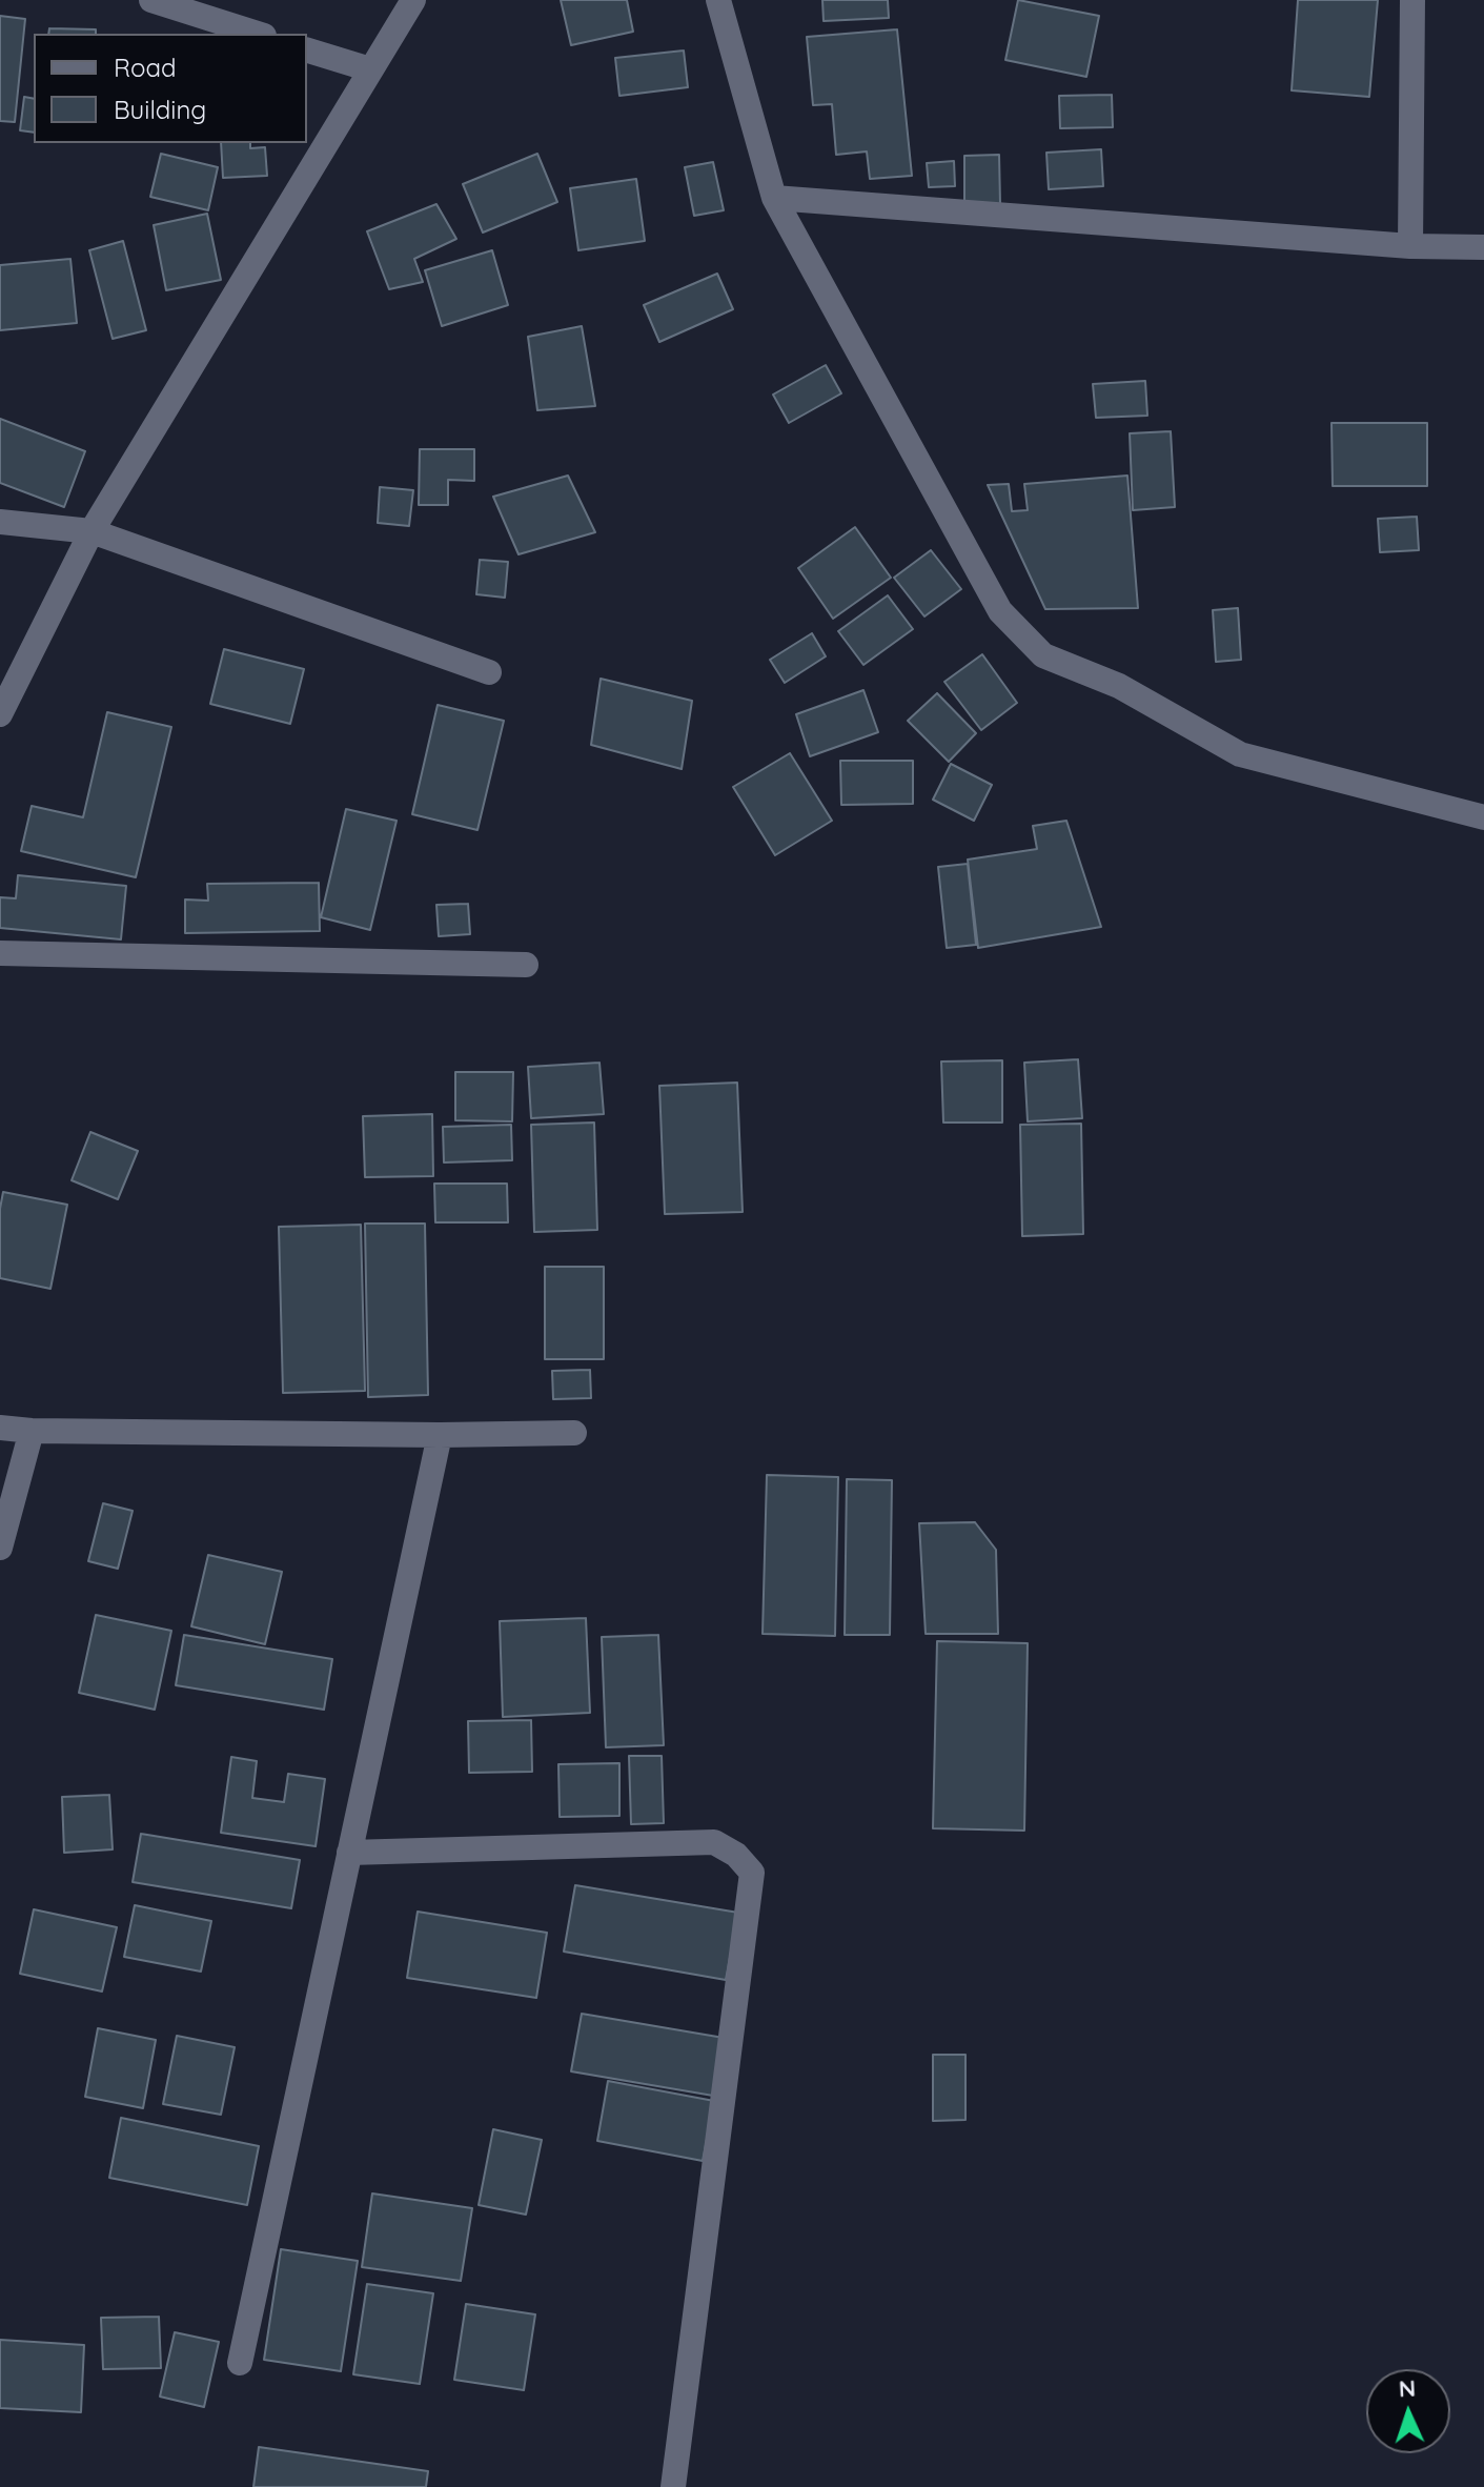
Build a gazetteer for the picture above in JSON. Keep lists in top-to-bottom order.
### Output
{
  "legend": ["Road", "Building"],
  "north": "top"
}
